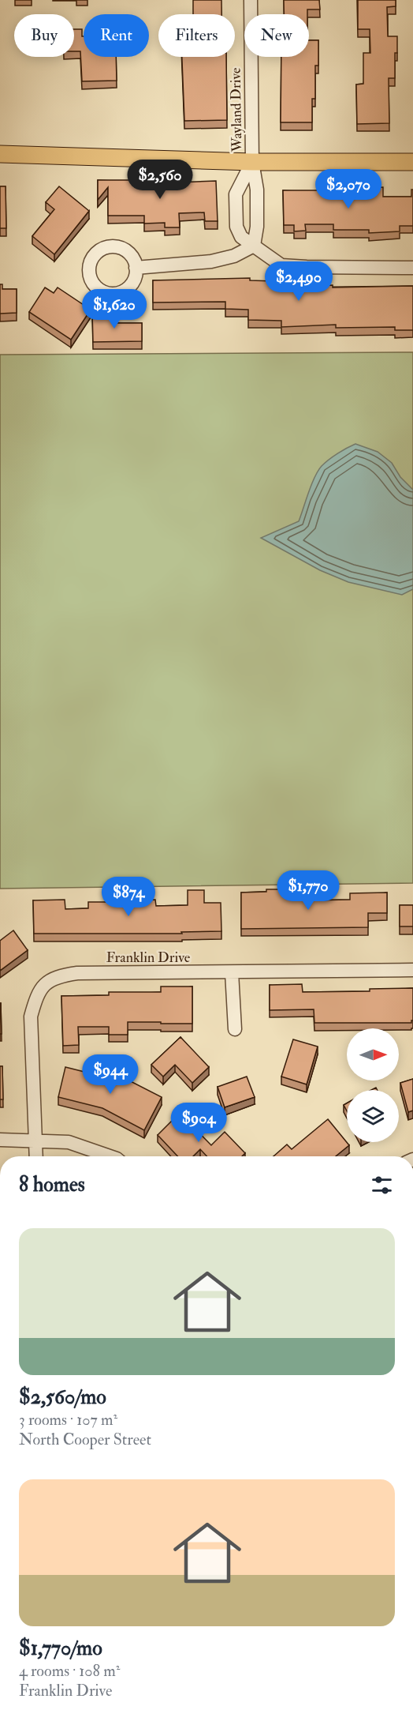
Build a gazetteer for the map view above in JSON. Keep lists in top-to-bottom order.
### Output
{
  "streets": {
    "street": ["Wayland Drive", "Franklin Drive"]
  },
  "north": "right",
  "page": {
    "chip": [
      "Buy",
      "Rent",
      "Filters",
      "New"
    ],
    "price": [
      "$2,560",
      "$2,070",
      "$2,490",
      "$1,620",
      "$1,770",
      "$874",
      "$944",
      "$904"
    ],
    "heading": "8 homes",
    "list": [
      {
        "name": "$2,560/mo",
        "note": "3 rooms · 107 m² · North Cooper Street"
      },
      {
        "name": "$1,770/mo",
        "note": "4 rooms · 108 m² · Franklin Drive"
      }
    ]
  }
}
